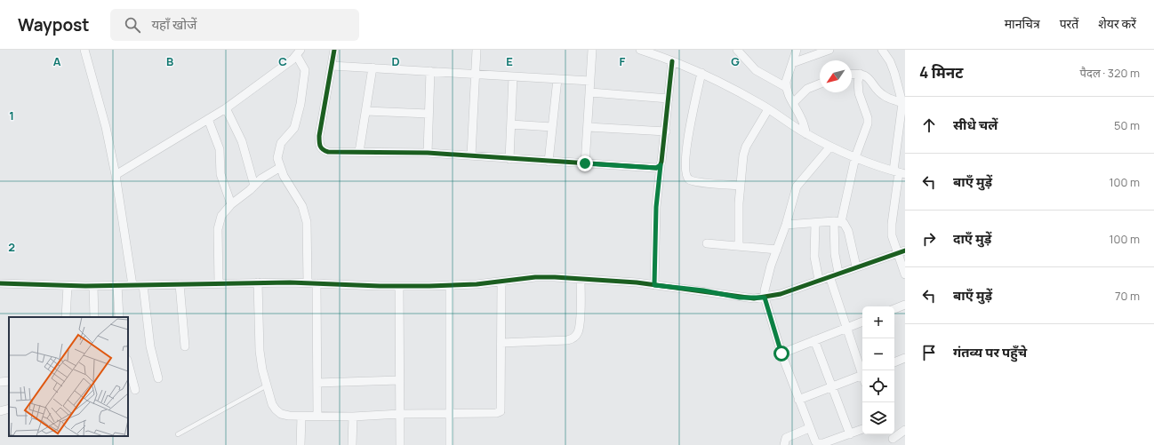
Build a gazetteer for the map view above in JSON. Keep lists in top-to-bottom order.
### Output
{
  "north": "bottom left",
  "page": {
    "header": "Waypost",
    "search": "यहाँ खोजें",
    "nav": ["मानचित्र", "परतें", "शेयर करें"],
    "heading": ["4 मिनट", "पैदल · 320 m"],
    "list": [
      ["सीधे चलें", "50 m"],
      ["बाएँ मुड़ें", "100 m"],
      ["दाएँ मुड़ें", "100 m"],
      ["बाएँ मुड़ें", "70 m"],
      "गंतव्य पर पहुँचे"
    ],
    "map_buttons": ["+", "−"]
  },
  "grid": {
    "columns": [
      "A",
      "B",
      "C",
      "D",
      "E",
      "F",
      "G"
    ],
    "rows": ["1", "2"]
  }
}
